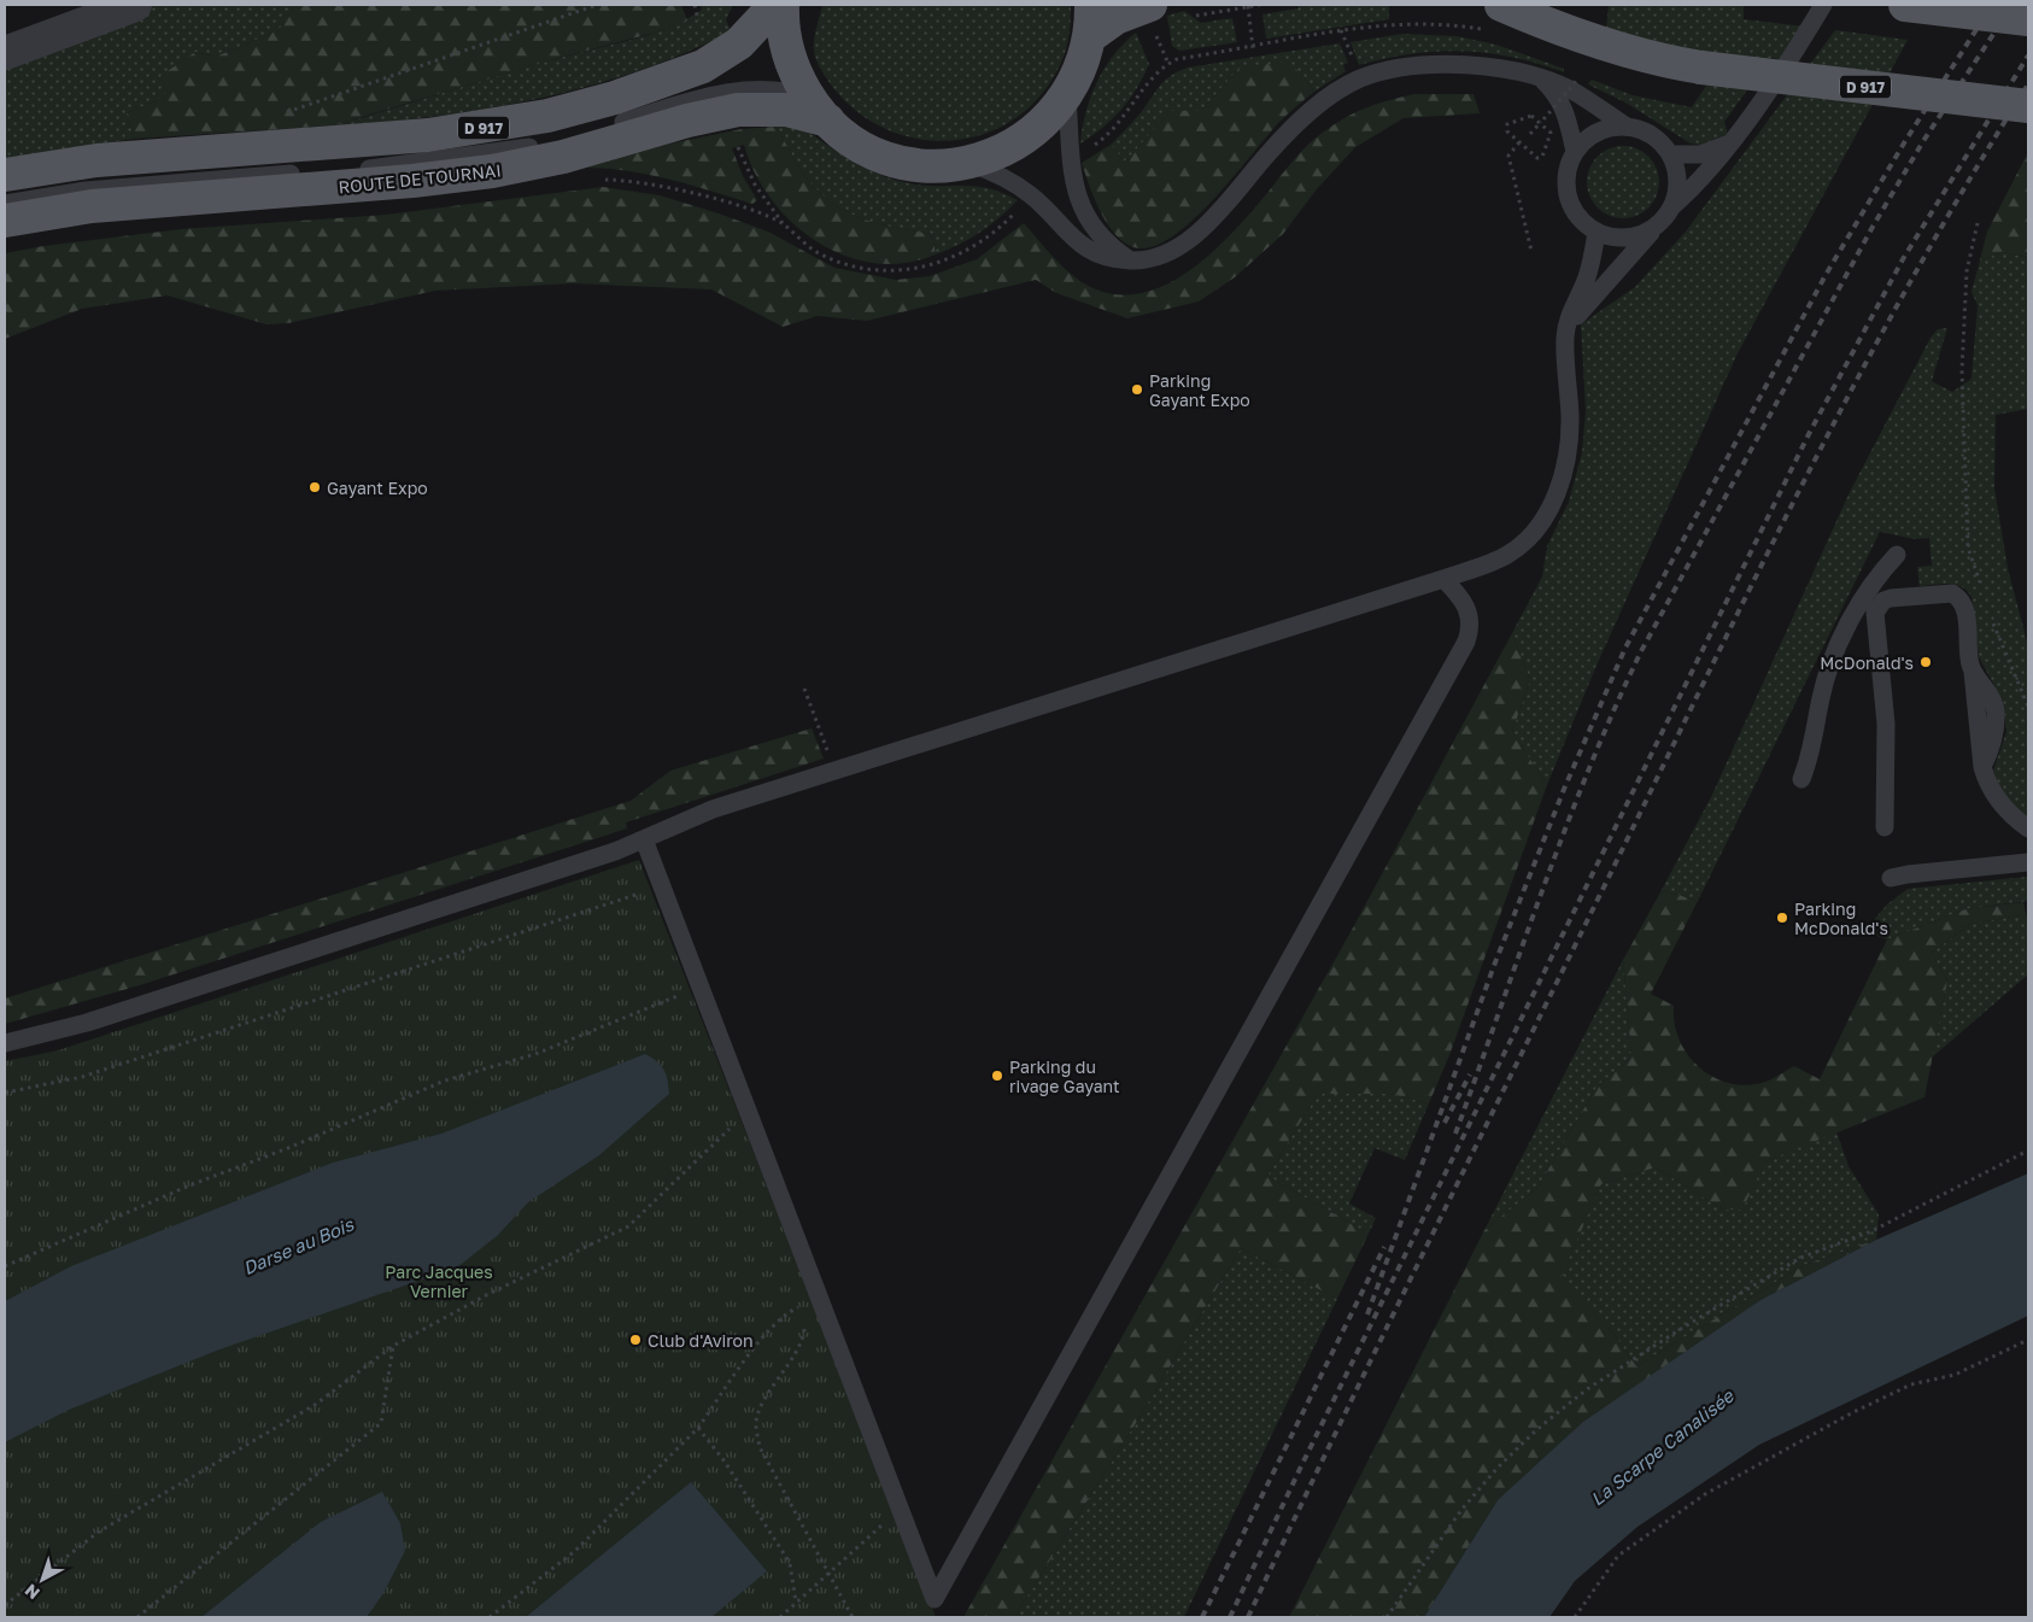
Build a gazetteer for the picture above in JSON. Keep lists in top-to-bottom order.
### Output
{
  "streets": {
    "main road": ["D 917", "ROUTE DE TOURNAI"]
  },
  "water": ["Darse au Bois", "La Scarpe Canalisée"],
  "parks": ["Parc Jacques Vernier"],
  "places": [
    "Parking Gayant Expo",
    "Gayant Expo",
    "McDonald's",
    "Parking McDonald's",
    "Parking du rivage Gayant",
    "Club d'Aviron"
  ],
  "north": "bottom left"
}
